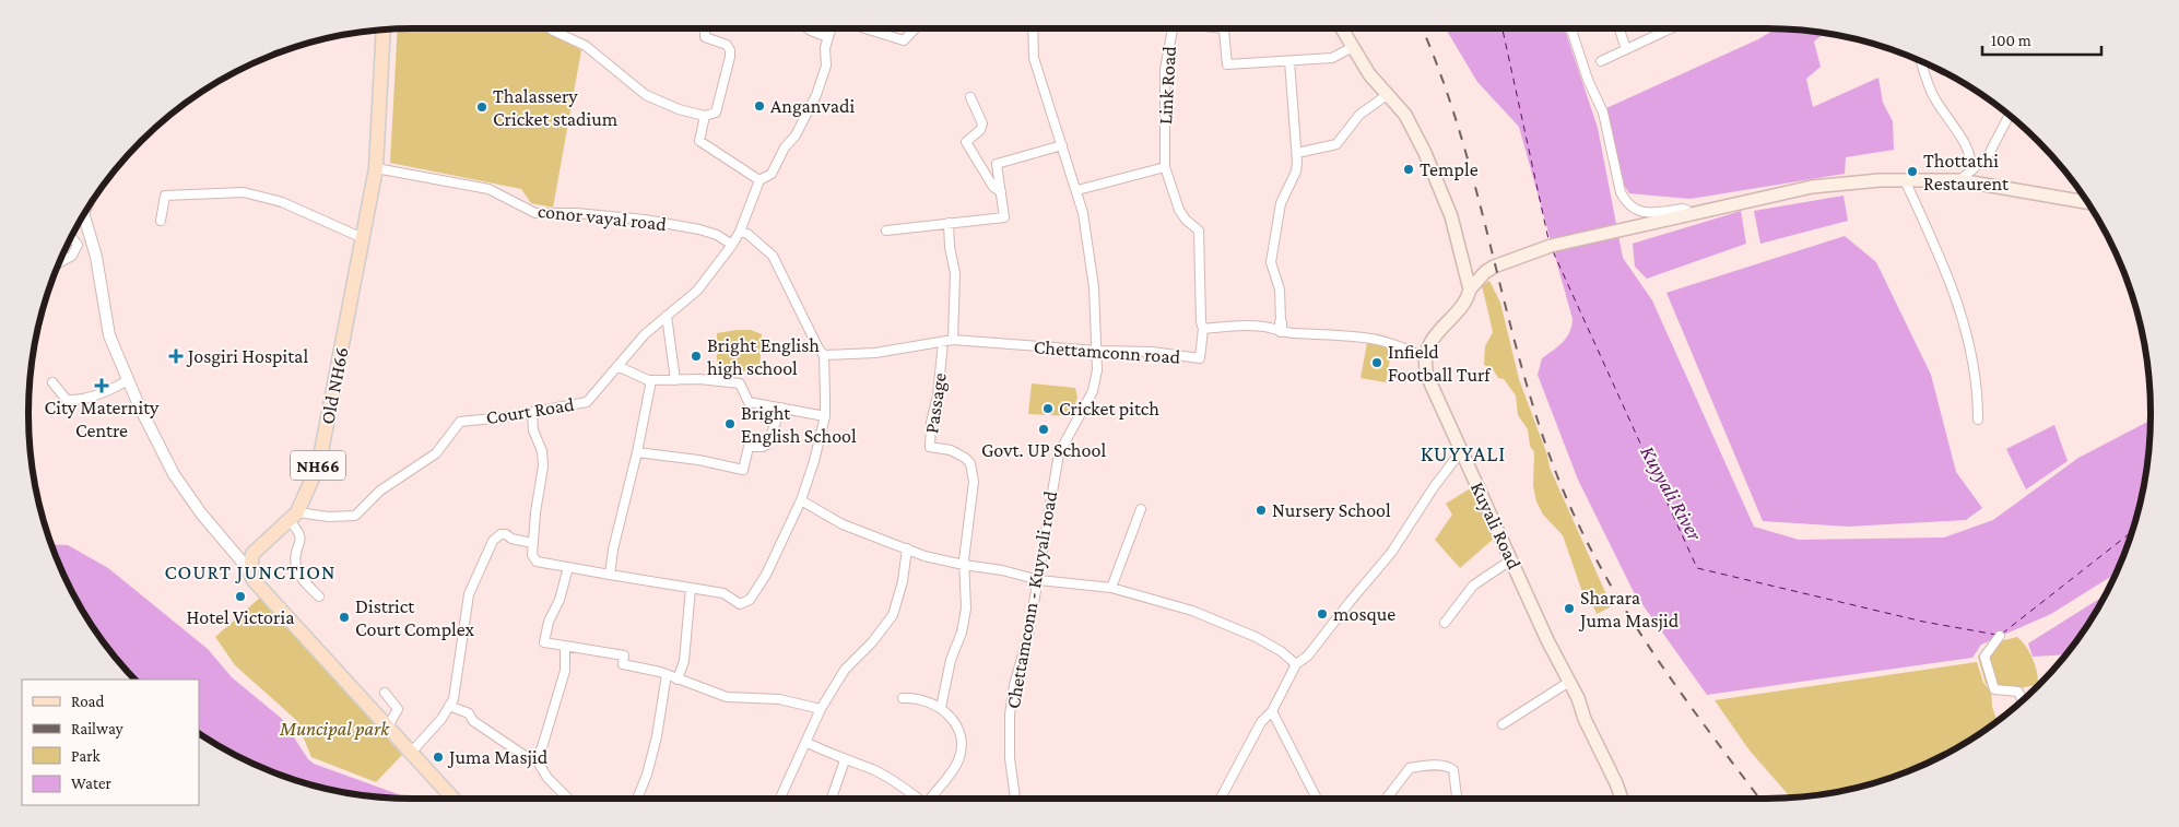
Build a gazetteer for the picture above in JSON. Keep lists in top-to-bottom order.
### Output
{
  "streets": {
    "main road": ["Old NH66", "NH66", "Kuyali Road"],
    "street": [
      "Link Road",
      "conor vayal road",
      "Chettamconn road",
      "Passage",
      "Court Road",
      "Chettamconn - Kuyyali road"
    ]
  },
  "crossings": [
    ["Link Road", "Chettamconn road"],
    ["conor vayal road", "Old NH66"],
    ["conor vayal road", "Court Road"],
    ["Chettamconn road", "Passage"],
    ["Chettamconn road", "Kuyali Road"],
    ["Chettamconn road", "Chettamconn - Kuyyali road"],
    ["Old NH66", "Court Road"]
  ],
  "districts": ["KUYYALI", "COURT JUNCTION"],
  "water": ["Kuyyali River"],
  "parks": ["Muncipal park"],
  "places": {
    "other": [
      "Anganvadi",
      "Thalassery Cricket stadium",
      "Temple",
      "Thottathi Restaurent",
      "Bright English high school",
      "Infield Football Turf",
      "Cricket pitch",
      "Bright English School",
      "Govt. UP School",
      "Nursery School",
      "Hotel Victoria",
      "Sharara Juma Masjid",
      "mosque",
      "District Court Complex",
      "Juma Masjid"
    ],
    "health": ["Josgiri Hospital", "City Maternity Centre"]
  },
  "legend": [
    "Road",
    "Railway",
    "Park",
    "Water"
  ],
  "scale_bar": "100 m"
}
